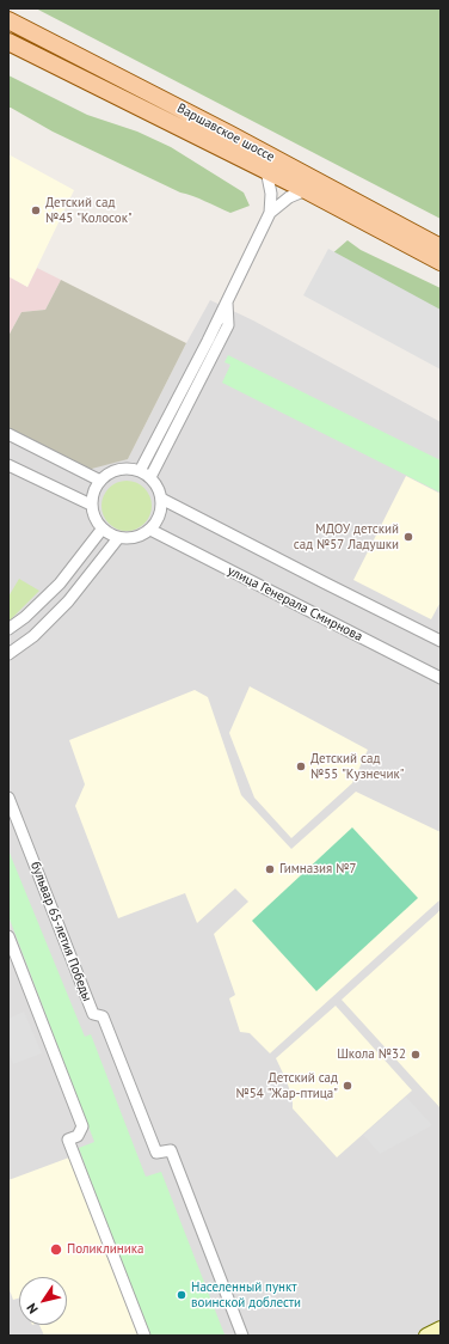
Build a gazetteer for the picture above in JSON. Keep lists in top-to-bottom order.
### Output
{
  "streets": {
    "main road": ["Варшавское шоссе"],
    "street": ["улица Генерала Смирнова", "бульвар 65-летия Победы"]
  },
  "places": [
    "Детский сад №45 \"Колосок\"",
    "МДОУ детский сад №57 Ладушки",
    "Детский сад №55 \"Кузнечик\"",
    "Гимназия №7",
    "Школа №32",
    "Детский сад №54 \"Жар-птица\"",
    "Поликлиника",
    "Населенный пункт воинской доблести"
  ],
  "north": "bottom left"
}
